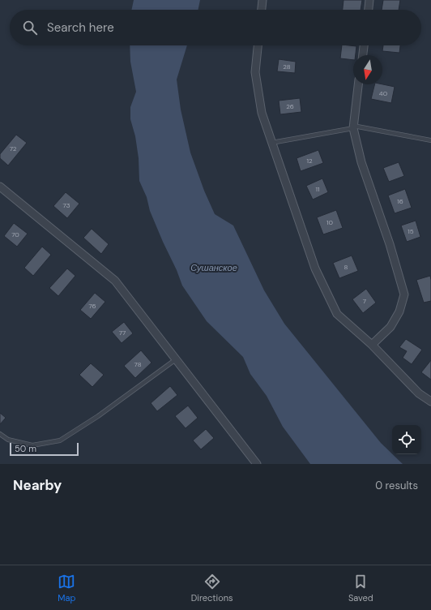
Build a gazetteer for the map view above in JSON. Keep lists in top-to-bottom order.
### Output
{
  "water": ["Сушанское"],
  "house_numbers": [
    "28",
    "40",
    "26",
    "72",
    "12",
    "11",
    "16",
    "73",
    "10",
    "15",
    "70",
    "8",
    "7",
    "76",
    "77",
    "78"
  ],
  "scale_bar": "50 m",
  "north": "bottom",
  "page": {
    "search": "Search here",
    "scale": "50 m",
    "heading": ["Nearby", "0 results"],
    "nav": ["Map", "Directions", "Saved"]
  }
}
